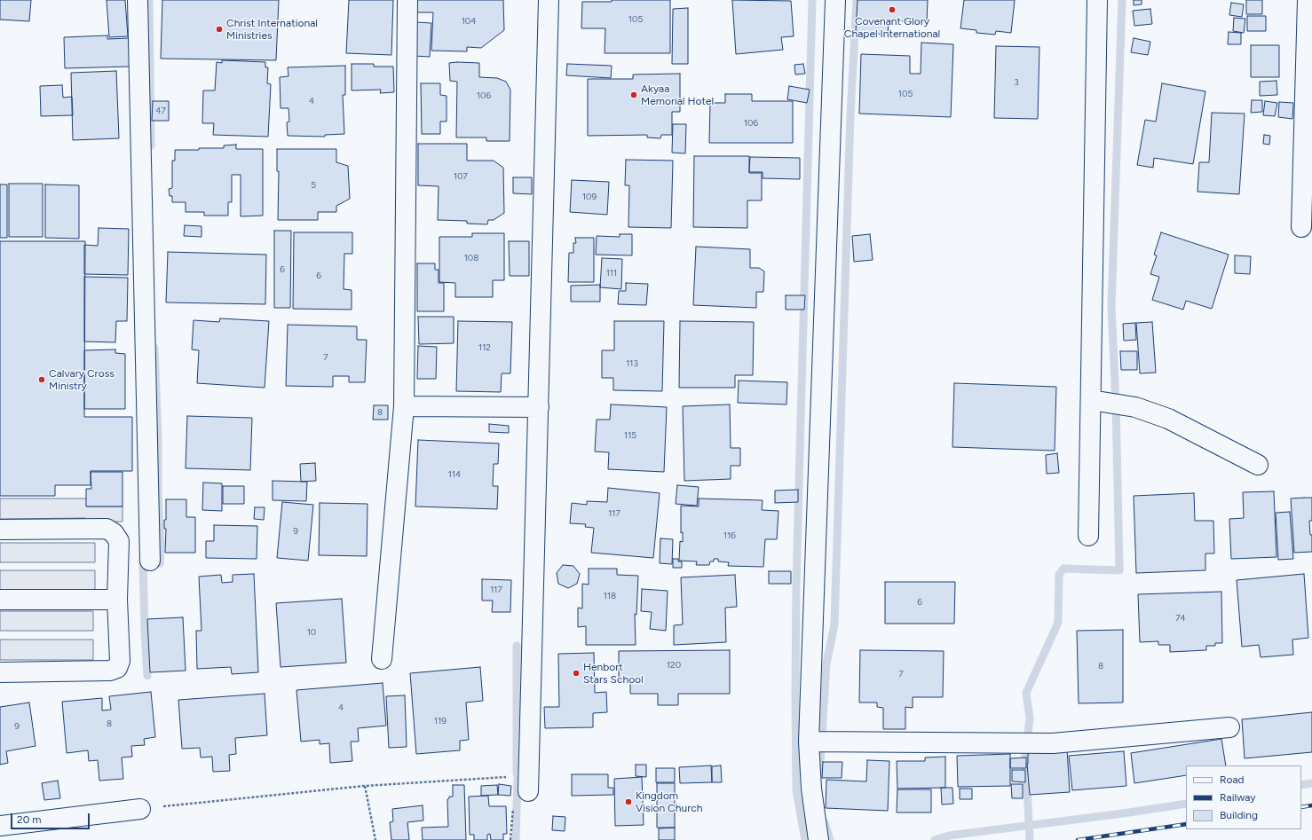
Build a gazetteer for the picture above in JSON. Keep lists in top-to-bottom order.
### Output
{
  "places": [
    "Covenant Glory Chapel International",
    "Christ International Ministries",
    "Akyaa Memorial Hotel",
    "Calvary Cross Ministry",
    "Henbort Stars School",
    "Kingdom Vision Church"
  ],
  "house_numbers": [
    "105",
    "104",
    "3",
    "105",
    "106",
    "4",
    "47",
    "106",
    "107",
    "5",
    "109",
    "108",
    "6",
    "111",
    "6",
    "112",
    "7",
    "113",
    "8",
    "115",
    "114",
    "117",
    "9",
    "116",
    "117",
    "118",
    "6",
    "74",
    "10",
    "120",
    "8",
    "7",
    "4",
    "119",
    "8",
    "9"
  ],
  "legend": ["Road", "Railway", "Building"],
  "scale_bar": "20 m"
}
